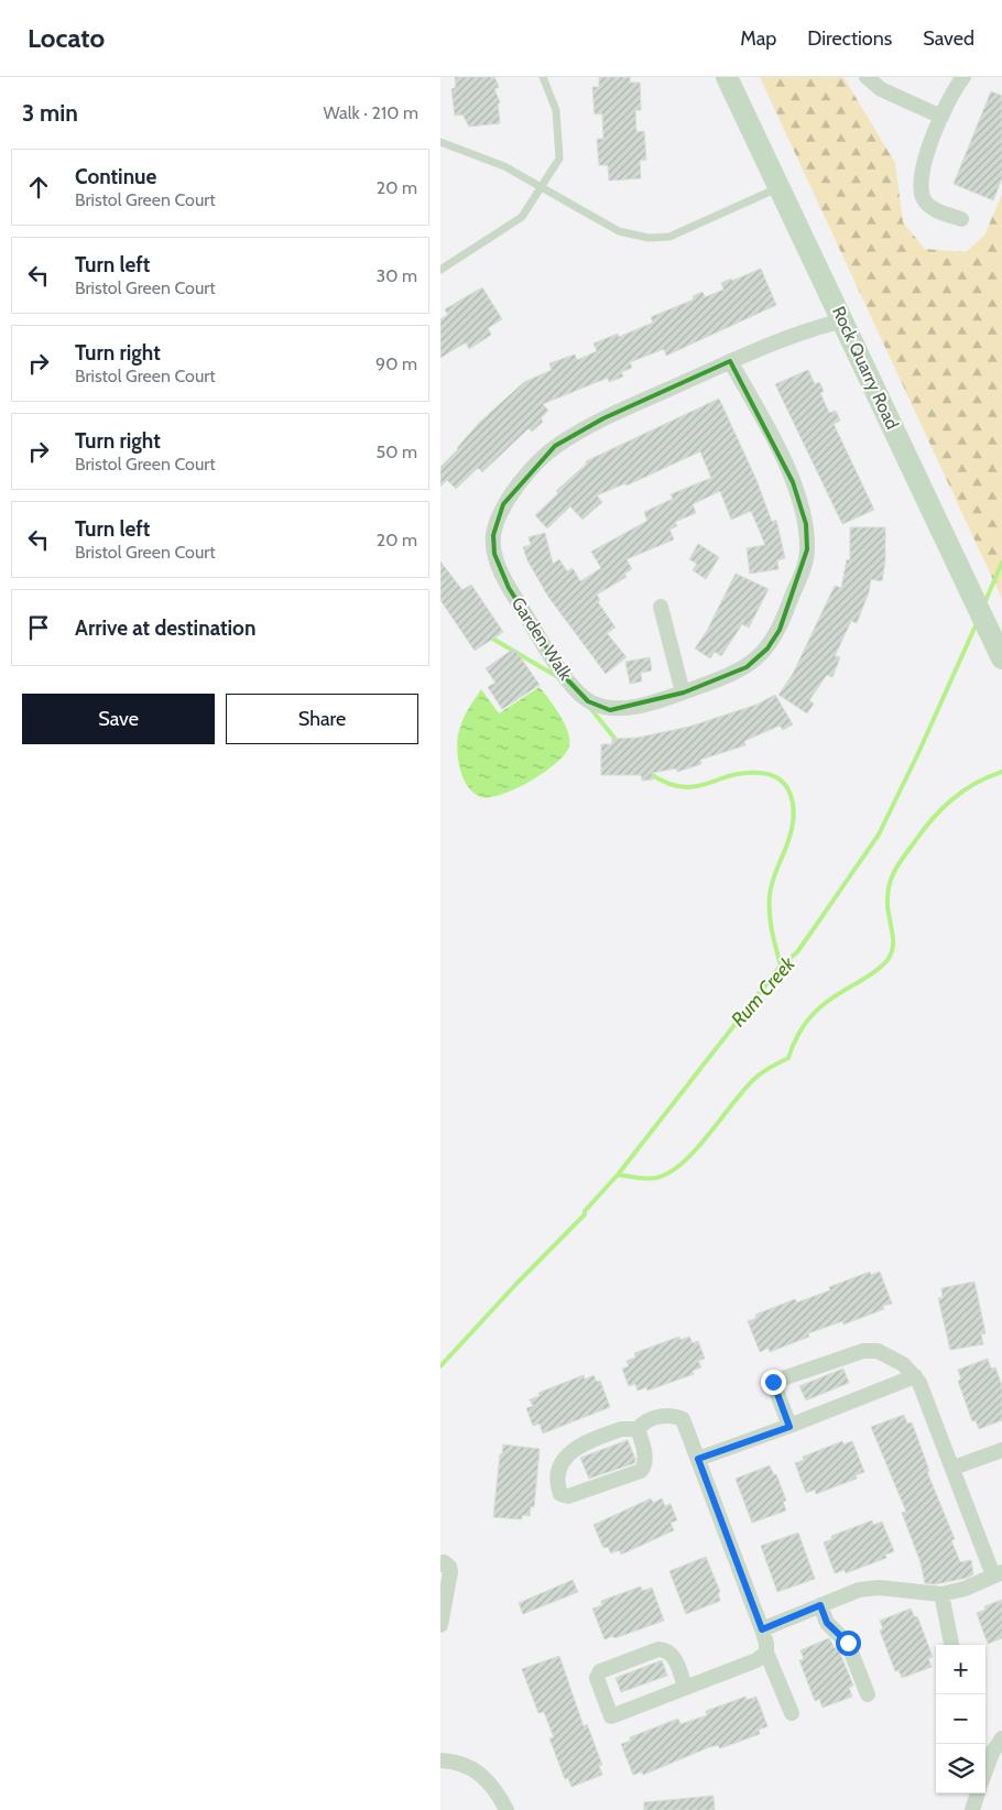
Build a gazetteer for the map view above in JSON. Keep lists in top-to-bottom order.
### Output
{
  "streets": {
    "street": ["Rock Quarry Road", "Garden Walk"]
  },
  "crossings": [
    ["Rock Quarry Road", "Garden Walk"]
  ],
  "water": ["Rum Creek"],
  "page": {
    "header": "Locato",
    "nav": ["Map", "Directions", "Saved"],
    "heading": ["3 min", "Walk · 210 m"],
    "list": [
      ["Continue", "Bristol Green Court", "20 m"],
      ["Turn left", "Bristol Green Court", "30 m"],
      ["Turn right", "Bristol Green Court", "90 m"],
      ["Turn right", "Bristol Green Court", "50 m"],
      ["Turn left", "Bristol Green Court", "20 m"],
      "Arrive at destination"
    ],
    "buttons": ["Save", "Share"],
    "map_buttons": ["+", "−"]
  }
}
